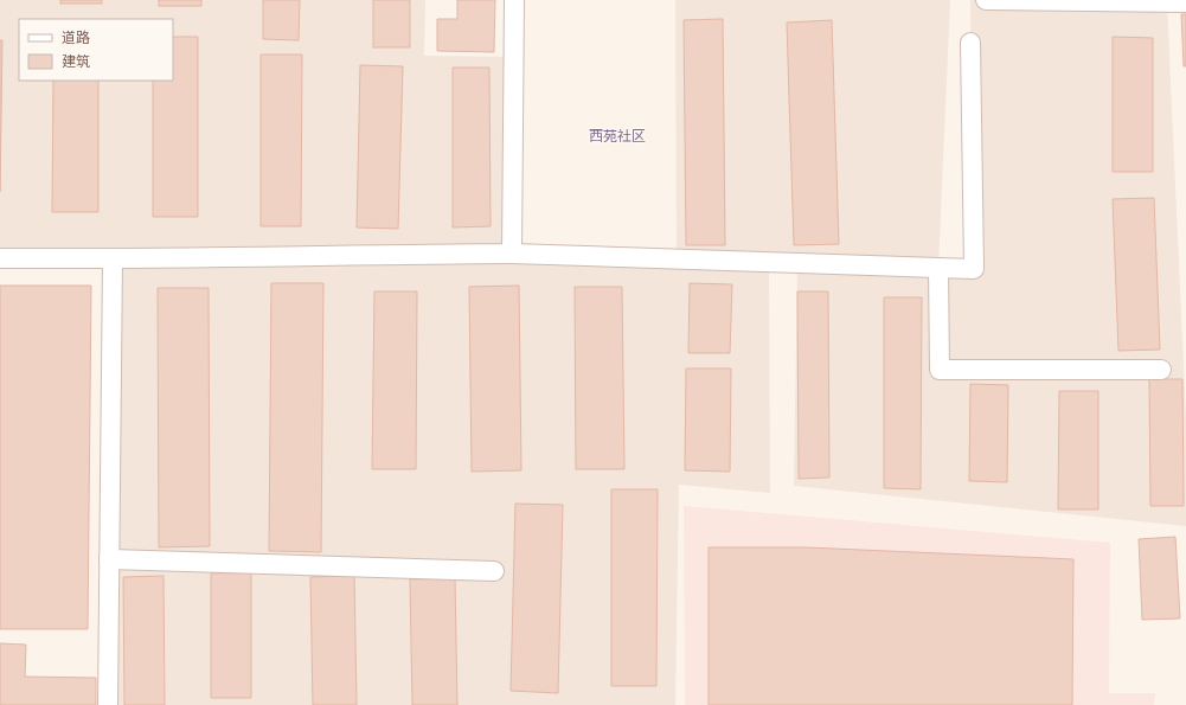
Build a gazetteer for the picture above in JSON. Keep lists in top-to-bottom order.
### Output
{
  "districts": ["西苑社区"],
  "legend": ["道路", "建筑"]
}
